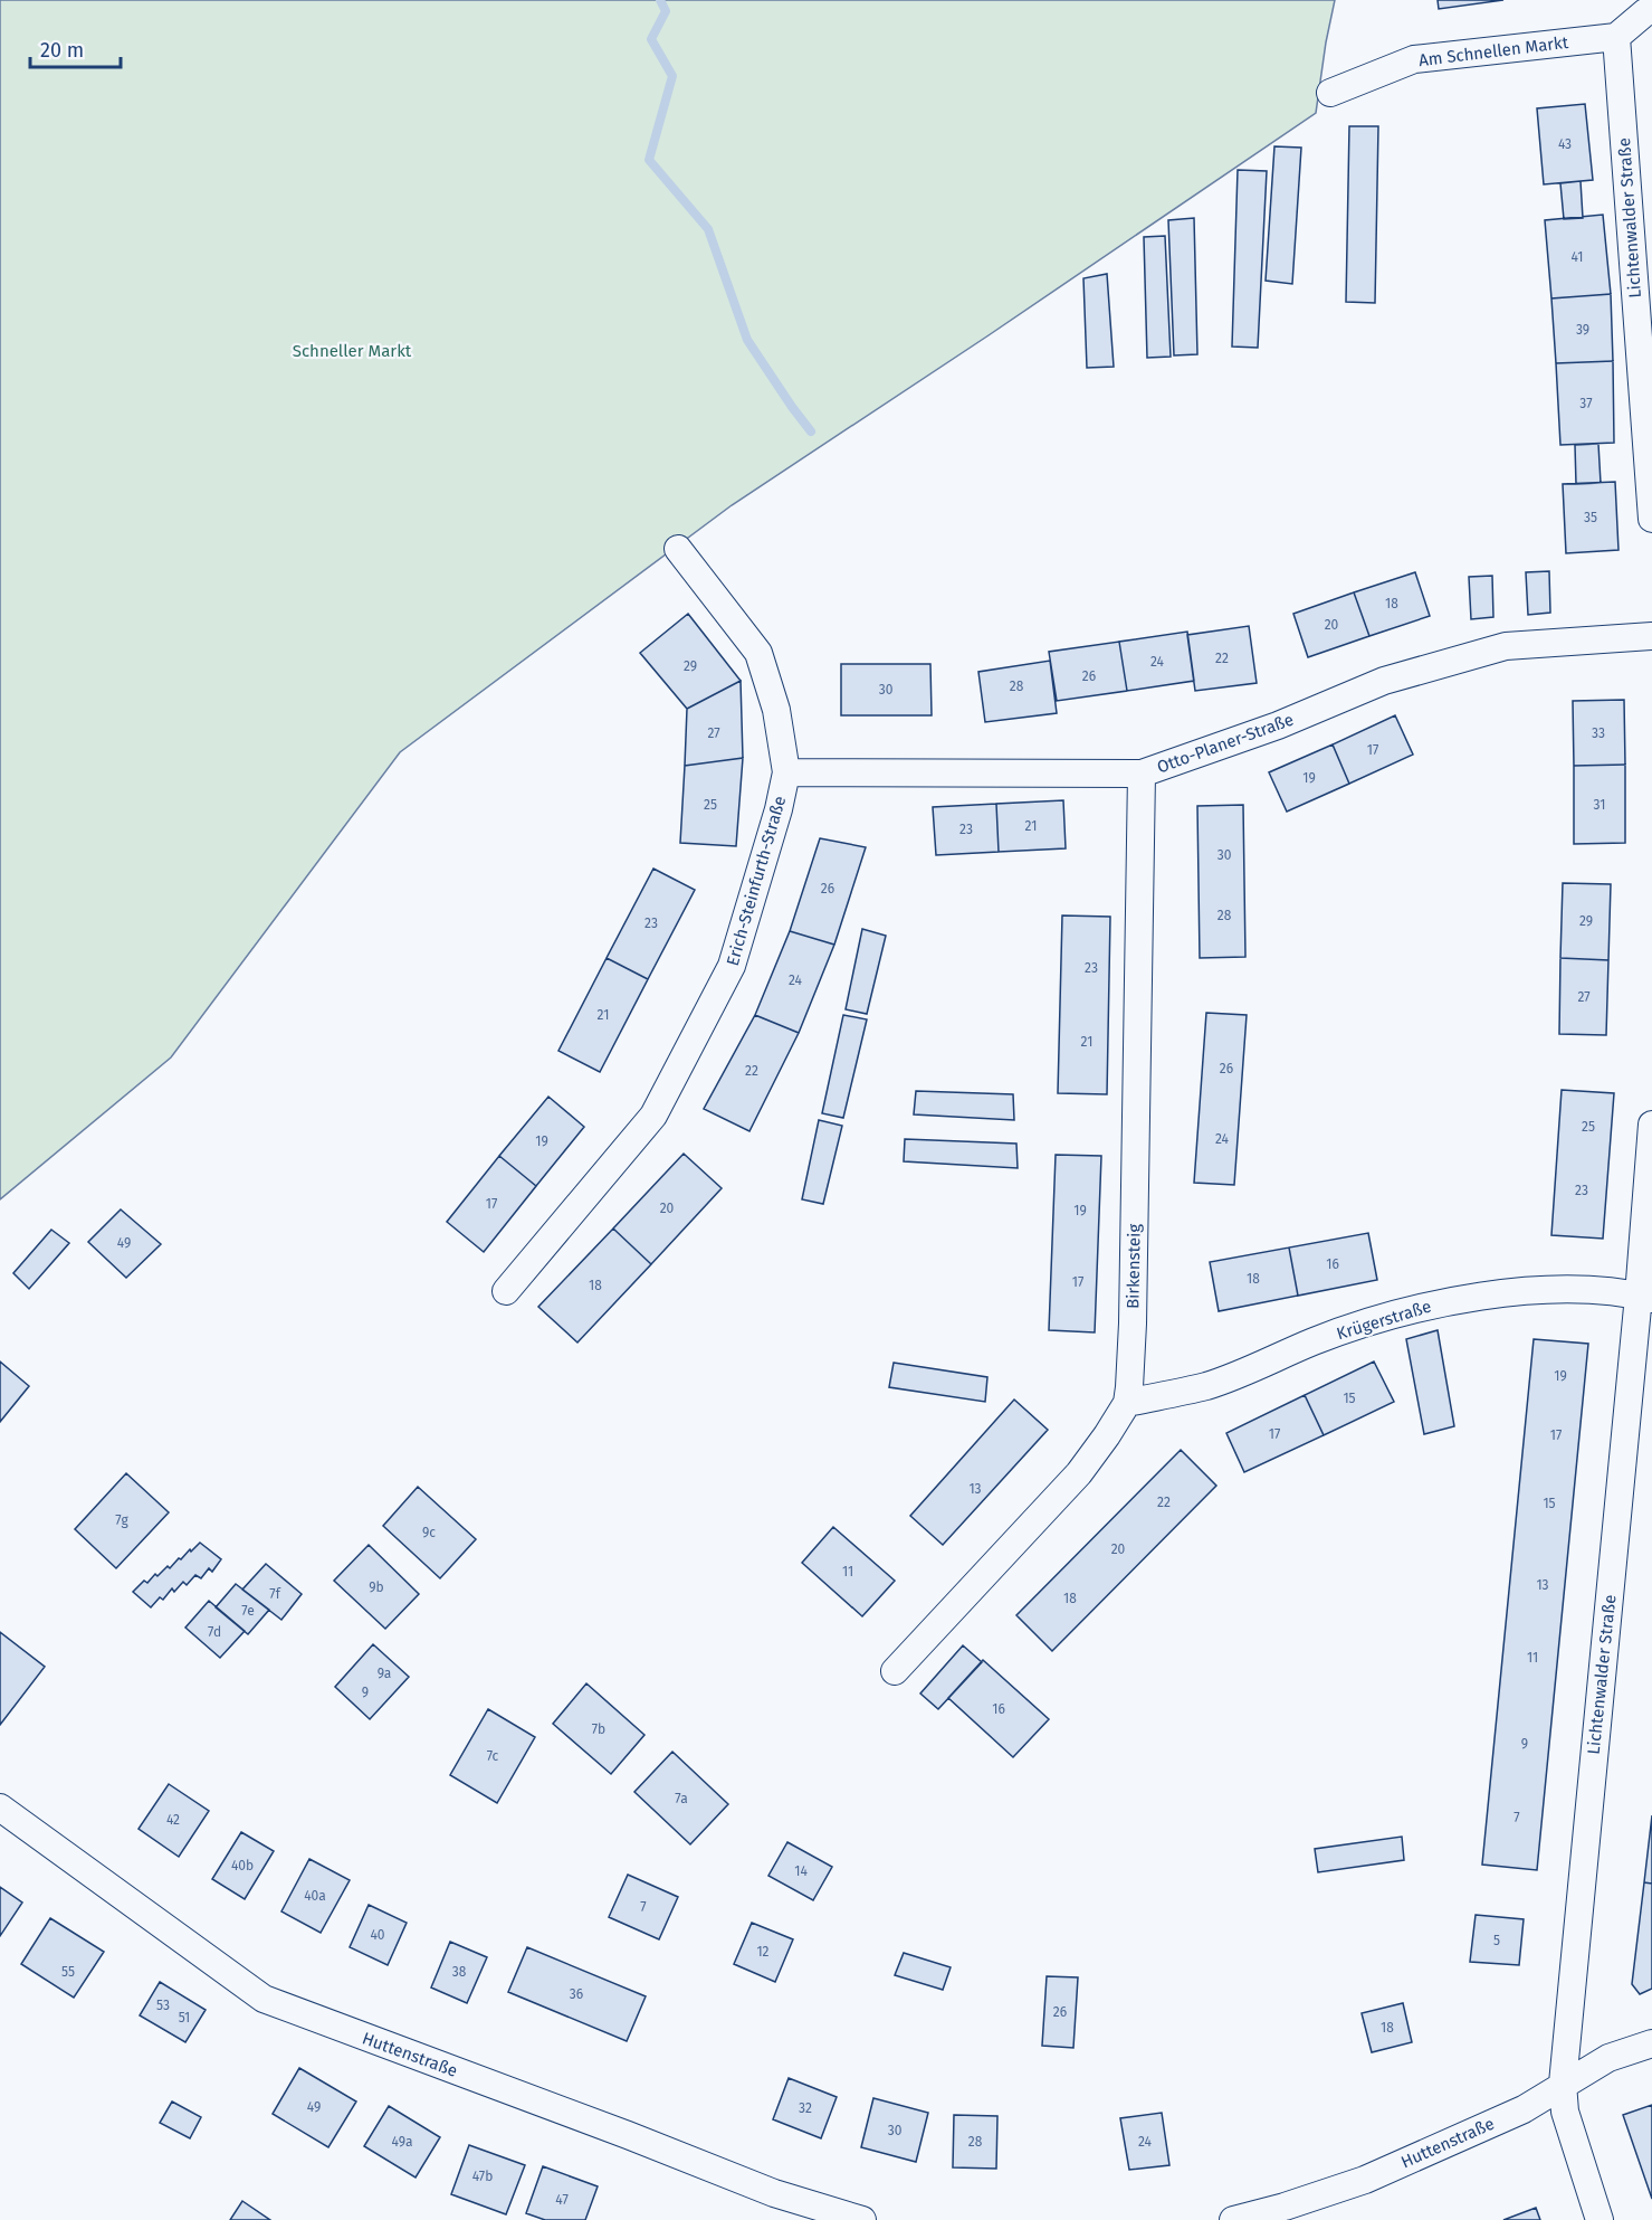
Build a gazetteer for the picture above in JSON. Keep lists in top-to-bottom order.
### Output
{
  "streets": {
    "street": [
      "Am Schnellen Markt",
      "Lichtenwalder Straße",
      "Otto-Planer-Straße",
      "Erich-Steinfurth-Straße",
      "Birkensteig",
      "Krügerstraße",
      "Huttenstraße"
    ]
  },
  "crossings": [
    ["Am Schnellen Markt", "Lichtenwalder Straße"],
    ["Lichtenwalder Straße", "Krügerstraße"],
    ["Lichtenwalder Straße", "Huttenstraße"],
    ["Otto-Planer-Straße", "Erich-Steinfurth-Straße"],
    ["Otto-Planer-Straße", "Birkensteig"],
    ["Birkensteig", "Krügerstraße"]
  ],
  "parks": ["Schneller Markt"],
  "house_numbers": [
    "43",
    "41",
    "39",
    "37",
    "35",
    "18",
    "20",
    "22",
    "24",
    "29",
    "26",
    "28",
    "30",
    "27",
    "33",
    "17",
    "19",
    "25",
    "31",
    "21",
    "23",
    "30",
    "26",
    "28",
    "29",
    "23",
    "23",
    "24",
    "27",
    "21",
    "21",
    "26",
    "22",
    "25",
    "24",
    "19",
    "23",
    "17",
    "20",
    "19",
    "49",
    "16",
    "18",
    "17",
    "18",
    "19",
    "15",
    "17",
    "17",
    "13",
    "22",
    "15",
    "7g",
    "9c",
    "20",
    "11",
    "13",
    "9b",
    "7f",
    "18",
    "7e",
    "7d",
    "11",
    "9a",
    "9",
    "16",
    "7b",
    "9",
    "7c",
    "7a",
    "7",
    "42",
    "40b",
    "14",
    "40a",
    "7",
    "40",
    "5",
    "12",
    "55",
    "38",
    "36",
    "53",
    "26",
    "51",
    "18",
    "49",
    "32",
    "30",
    "49a",
    "28",
    "24",
    "47b",
    "47"
  ],
  "scale_bar": "20 m"
}
